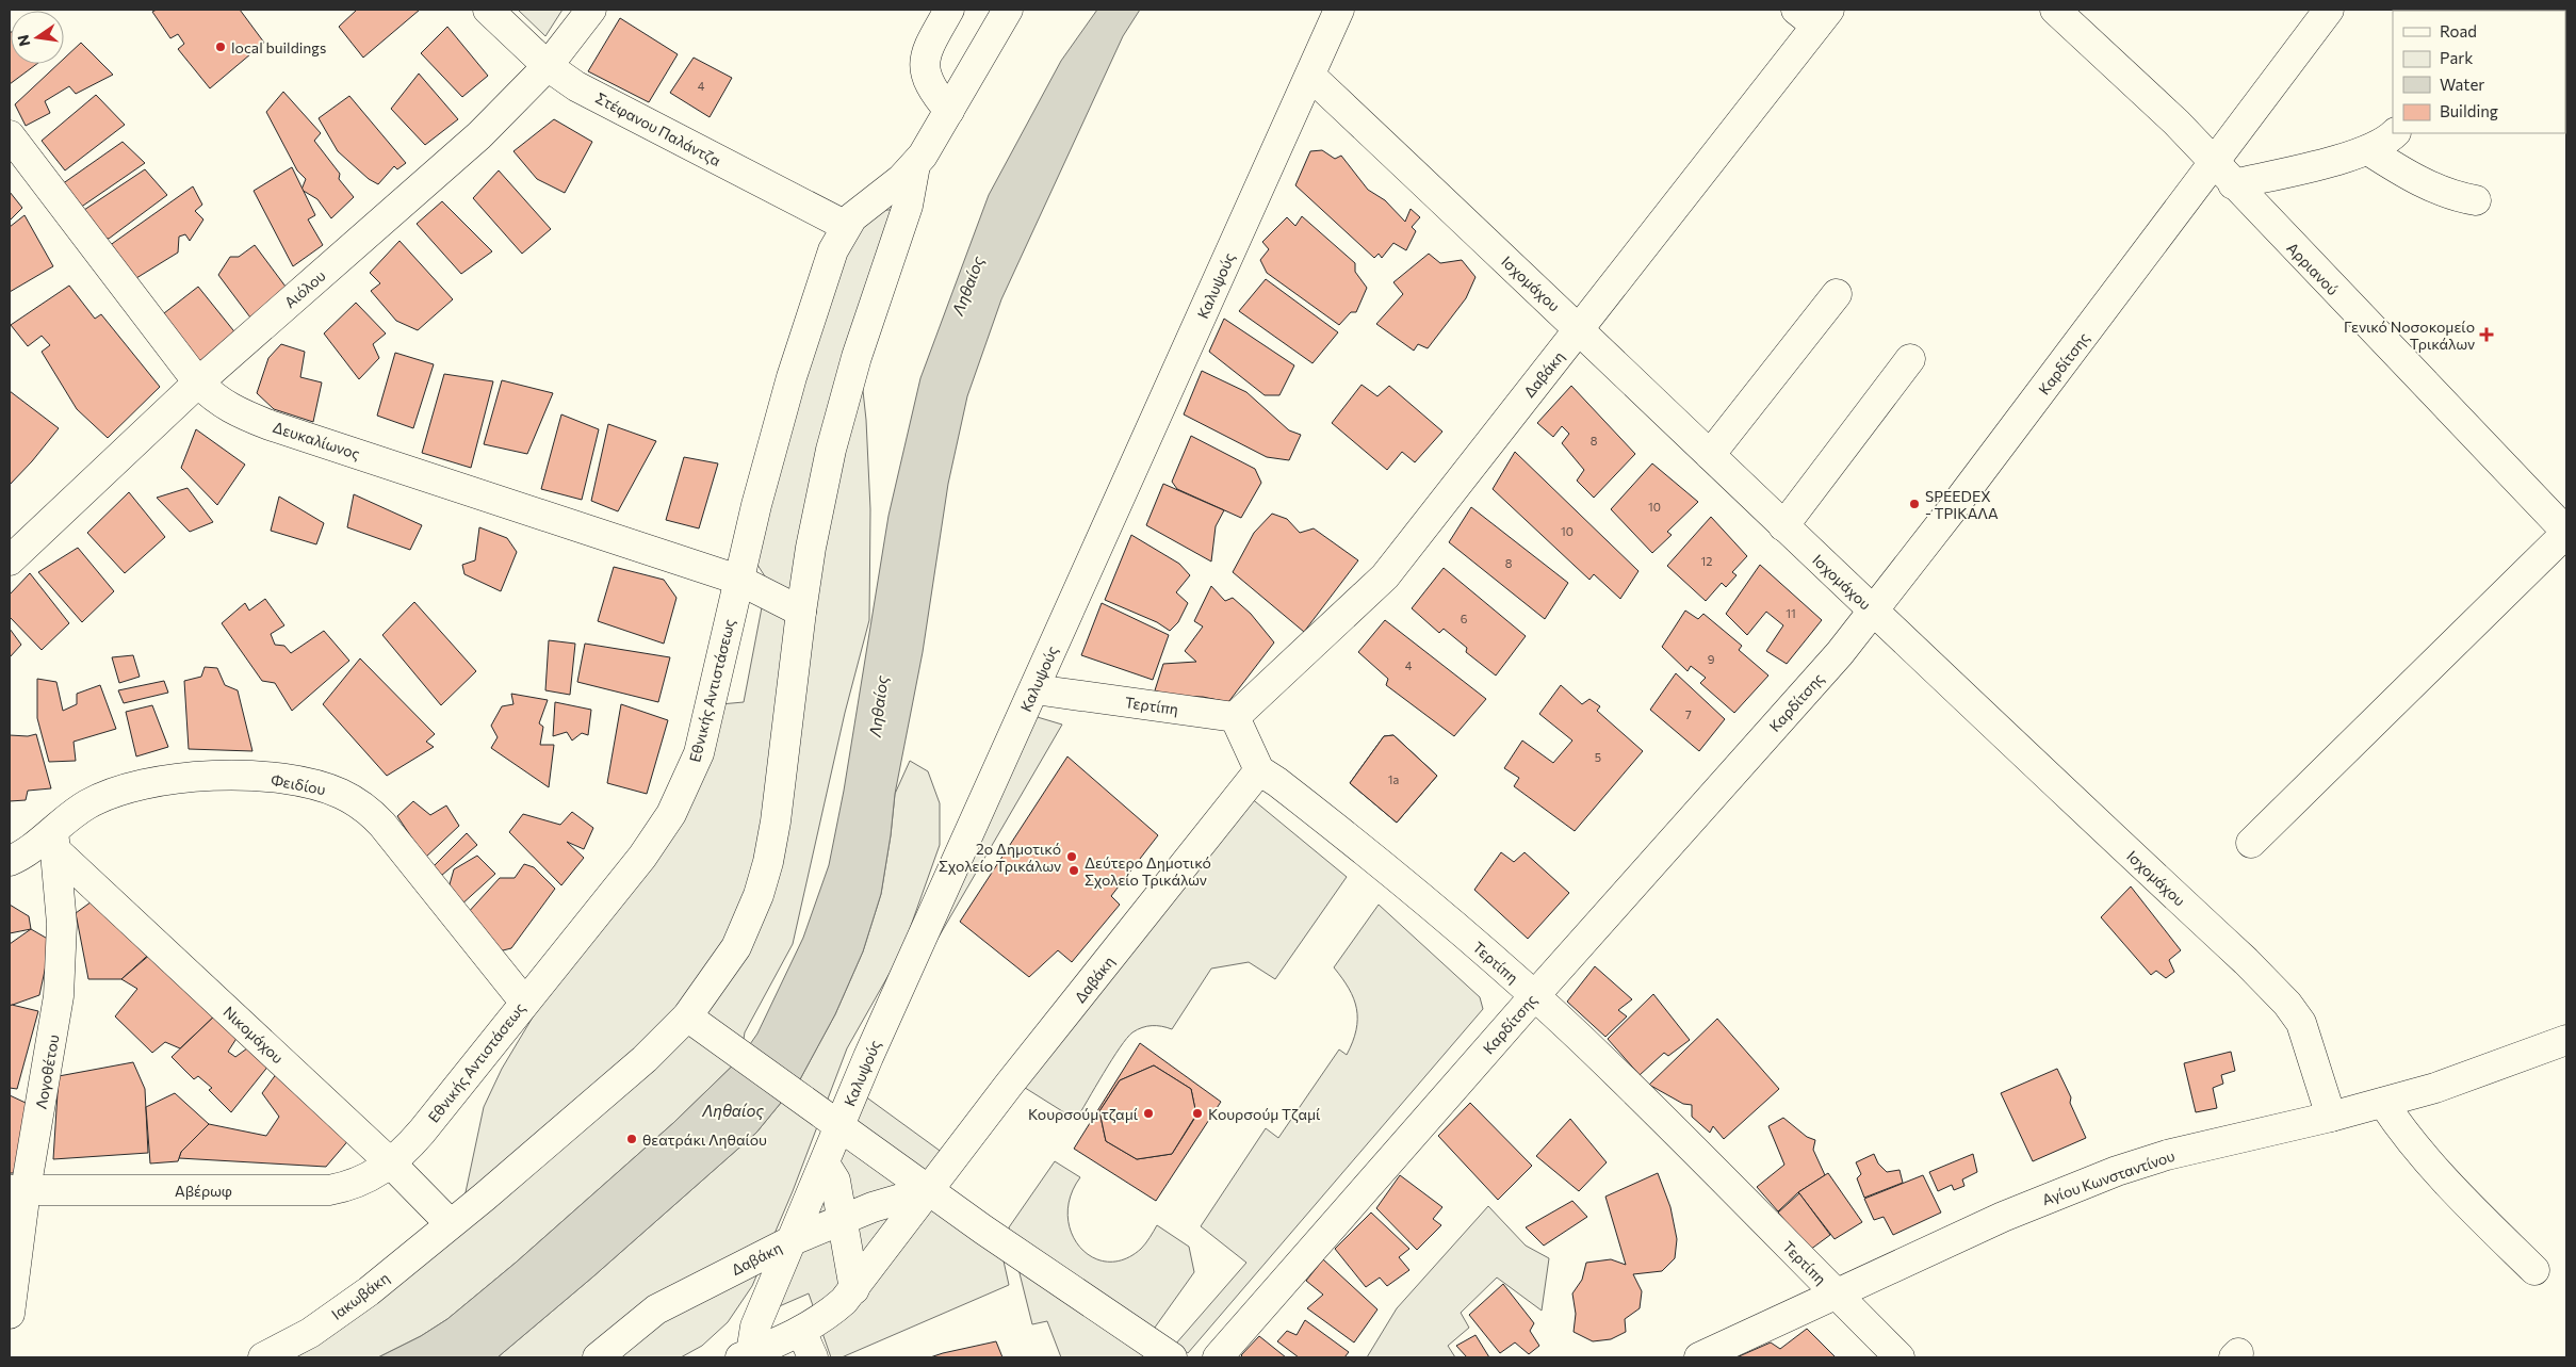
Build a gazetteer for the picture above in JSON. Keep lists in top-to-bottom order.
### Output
{
  "streets": {
    "street": [
      "Στέφανου Παλάντζα",
      "Αρριανού",
      "Ισχομάχου",
      "Καλυψούς",
      "Αιόλου",
      "Καρδίτσης",
      "Δαβάκη",
      "Δευκαλίωνος",
      "Εθνικής Αντιστάσεως",
      "Τερτίπη",
      "Φειδίου",
      "Νικομάχου",
      "Λογοθέτου",
      "Αγίου Κωνσταντίνου",
      "Αβέρωφ",
      "Ιακωβάκη"
    ]
  },
  "crossings": [
    ["Στέφανου Παλάντζα", "Αιόλου"],
    ["Στέφανου Παλάντζα", "Εθνικής Αντιστάσεως"],
    ["Αρριανού", "Καρδίτσης"],
    ["Ισχομάχου", "Καλυψούς"],
    ["Ισχομάχου", "Καρδίτσης"],
    ["Ισχομάχου", "Δαβάκη"],
    ["Ισχομάχου", "Αγίου Κωνσταντίνου"],
    ["Καλυψούς", "Δαβάκη"],
    ["Καλυψούς", "Τερτίπη"],
    ["Αιόλου", "Δευκαλίωνος"],
    ["Καρδίτσης", "Τερτίπη"],
    ["Δαβάκη", "Τερτίπη"],
    ["Δευκαλίωνος", "Εθνικής Αντιστάσεως"],
    ["Δευκαλίωνος", "Ιακωβάκη"],
    ["Εθνικής Αντιστάσεως", "Φειδίου"],
    ["Εθνικής Αντιστάσεως", "Νικομάχου"],
    ["Εθνικής Αντιστάσεως", "Αβέρωφ"],
    ["Εθνικής Αντιστάσεως", "Ιακωβάκη"],
    ["Τερτίπη", "Αγίου Κωνσταντίνου"],
    ["Φειδίου", "Νικομάχου"],
    ["Φειδίου", "Λογοθέτου"],
    ["Νικομάχου", "Λογοθέτου"],
    ["Νικομάχου", "Αβέρωφ"],
    ["Νικομάχου", "Ιακωβάκη"],
    ["Λογοθέτου", "Αβέρωφ"]
  ],
  "water": ["Ληθαίος"],
  "places": {
    "other": [
      "local buildings",
      "SPEEDEX - ΤΡΙΚΑΛΑ",
      "2ο Δημοτικό Σχολείο Τρικάλων",
      "Δεύτερο Δημοτικό Σχολείο Τρικάλων",
      "Κουρσούμ τζαμί",
      "Κουρσούμ Τζαμί",
      "θεατράκι Ληθαίου"
    ],
    "health": ["Γενικό Νοσοκομείο Τρικάλων"]
  },
  "house_numbers": [
    "4",
    "8",
    "10",
    "10",
    "12",
    "8",
    "11",
    "6",
    "9",
    "4",
    "7",
    "5",
    "1a"
  ],
  "legend": [
    "Road",
    "Park",
    "Water",
    "Building"
  ],
  "north": "left"
}
